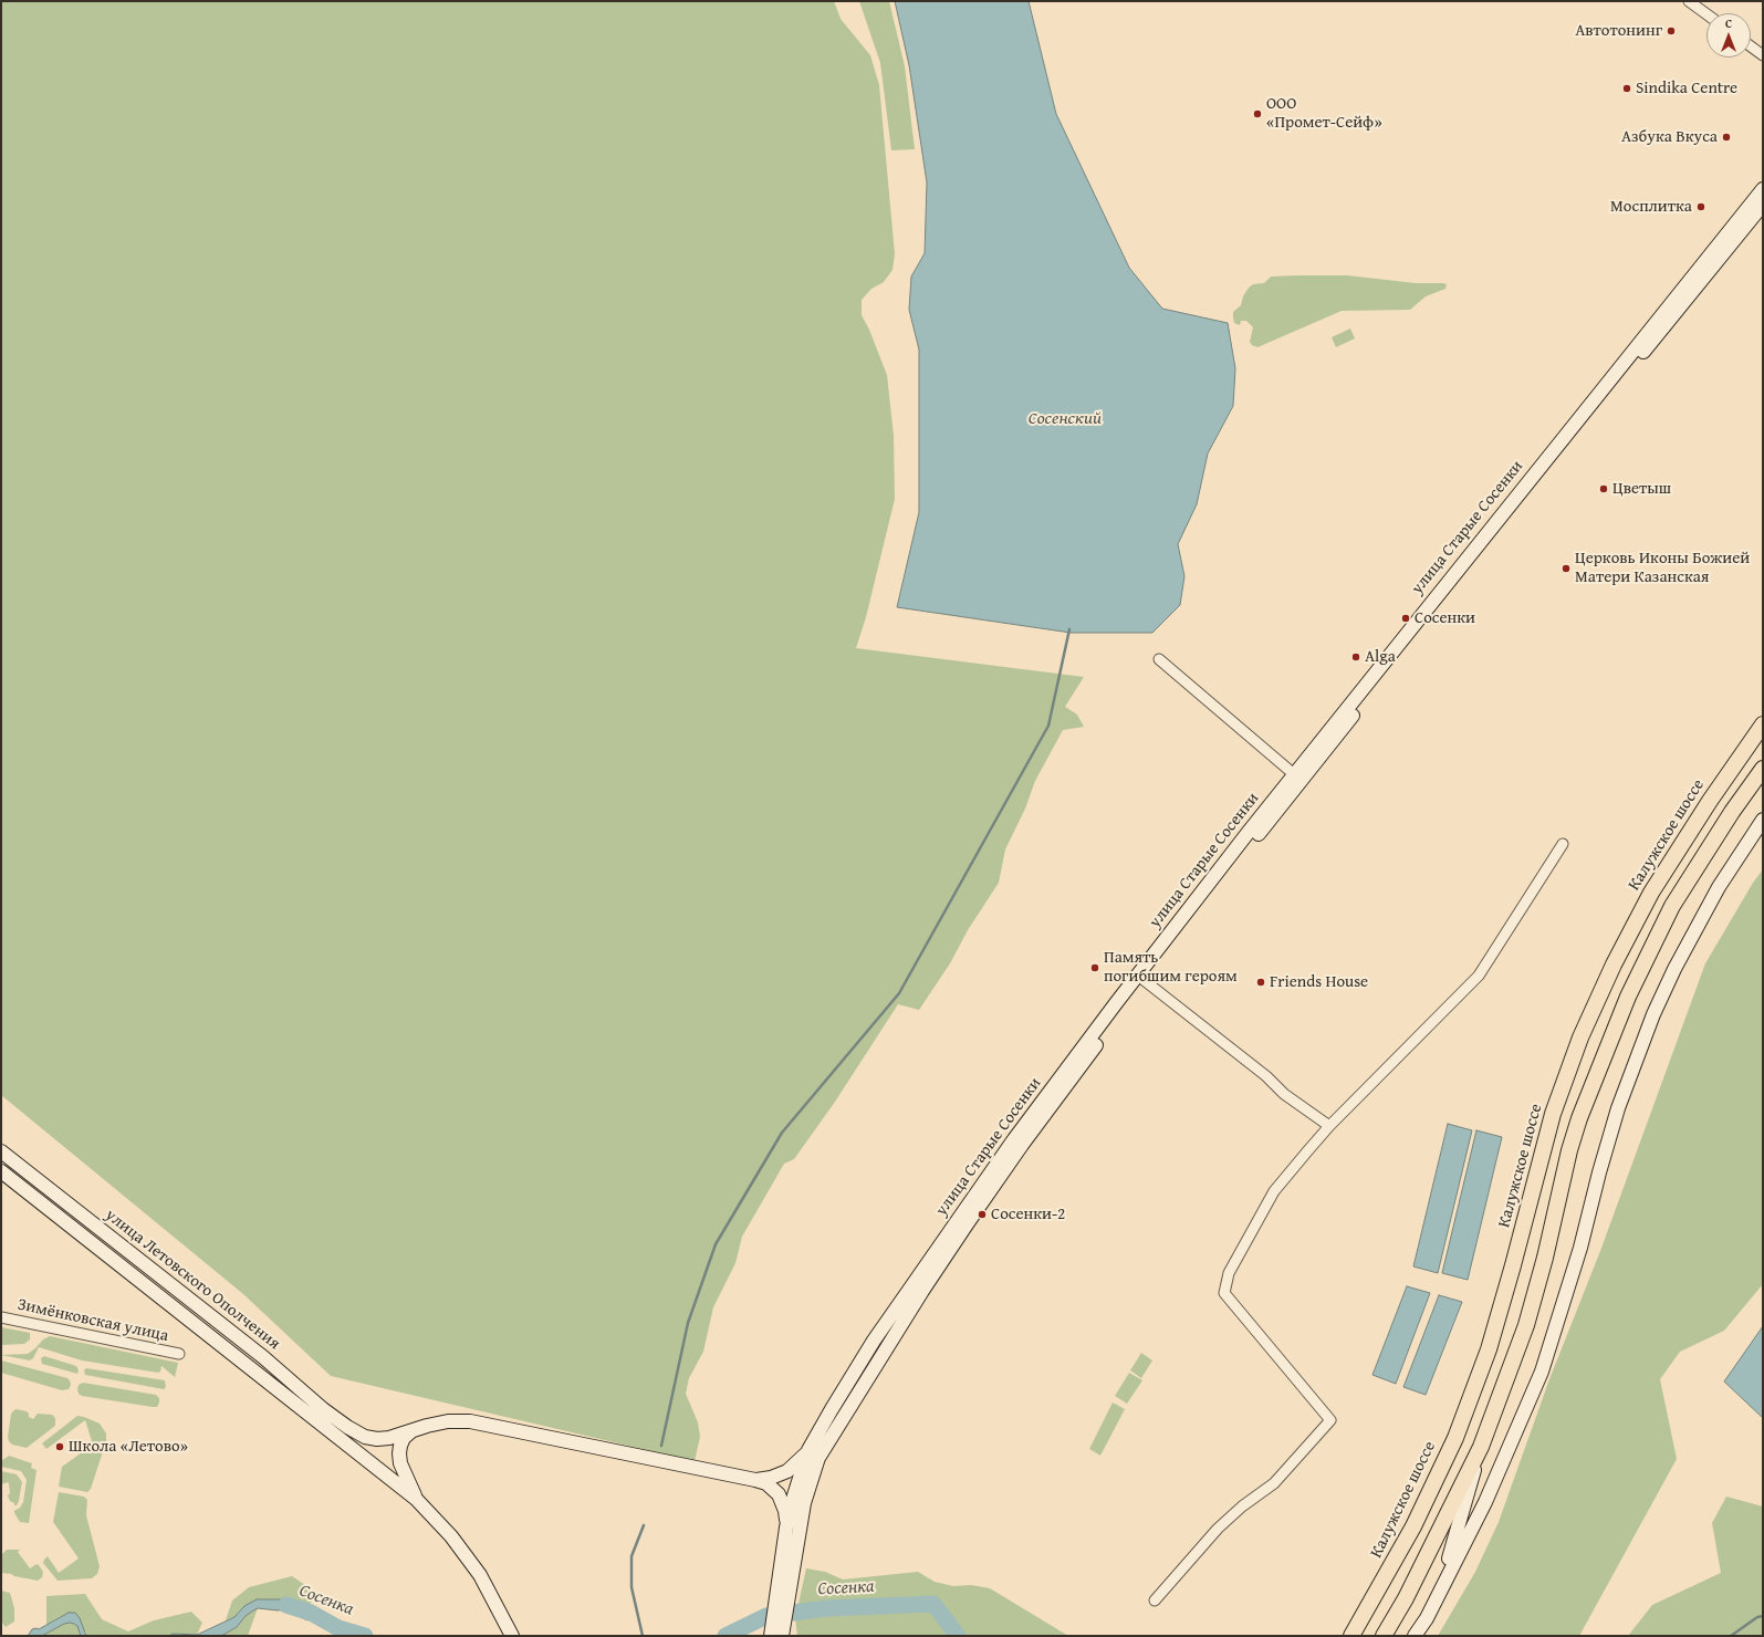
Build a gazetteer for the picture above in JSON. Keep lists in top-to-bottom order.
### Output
{
  "streets": {
    "highway": ["Калужское шоссе"],
    "main road": ["улица Старые Сосенки", "улица Летовского Ополчения"],
    "street": ["Зимёнковская улица"]
  },
  "water": ["Сосенский", "Сосенка"],
  "places": [
    "Автотонинг",
    "Sindika Centre",
    "ООО «Промет-Сейф»",
    "Азбука Вкуса",
    "Мосплитка",
    "Цветыш",
    "Церковь Иконы Божией Матери Казанская",
    "Сосенки",
    "Alga",
    "Память погибшим героям",
    "Friends House",
    "Сосенки-2",
    "Школа «Летово»"
  ],
  "north": "top"
}
